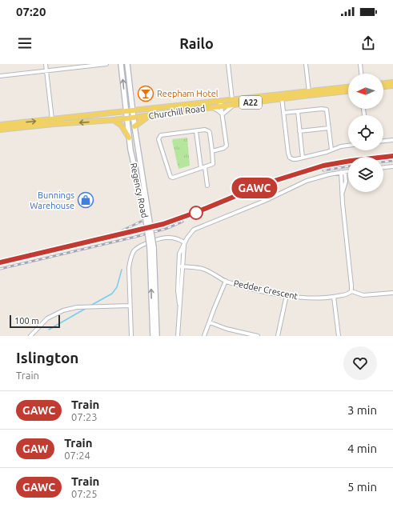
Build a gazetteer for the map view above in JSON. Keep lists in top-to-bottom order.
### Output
{
  "streets": {
    "main road": ["A22", "Churchill Road", "Regency Road"],
    "street": ["Pedder Crescent"]
  },
  "crossings": [
    ["Churchill Road", "Regency Road"]
  ],
  "places": {
    "bar": ["Reepham Hotel"],
    "shop": ["Bunnings Warehouse"]
  },
  "scale_bar": "100 m",
  "north": "left",
  "page": {
    "status": "07:20",
    "header": "Railo",
    "on_map": "GAWC",
    "scale": "100 m",
    "heading": ["Islington", "Train"],
    "list": [
      {
        "mark": "GAWC",
        "name": "Train",
        "note": "07:23",
        "value": "3 min"
      },
      {
        "mark": "GAW",
        "name": "Train",
        "note": "07:24",
        "value": "4 min"
      },
      {
        "mark": "GAWC",
        "name": "Train",
        "note": "07:25",
        "value": "5 min"
      }
    ]
  }
}
